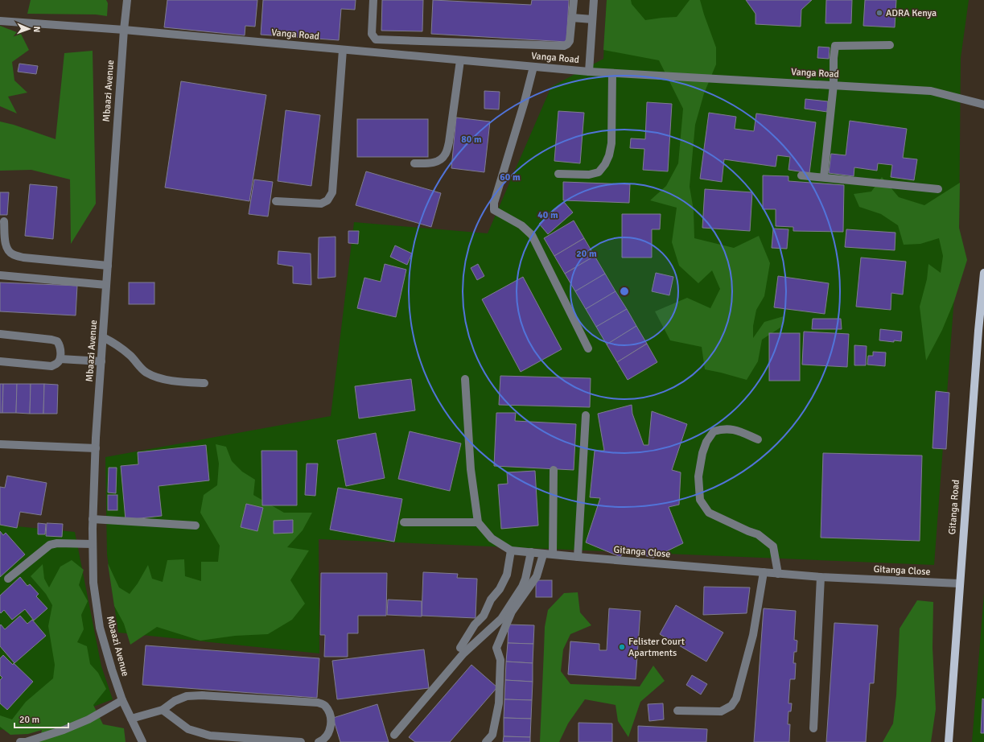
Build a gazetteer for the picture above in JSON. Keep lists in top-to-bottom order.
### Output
{
  "streets": {
    "main road": ["Gitanga Road"],
    "street": ["Vanga Road", "Mbaazi Avenue", "Gitanga Close"]
  },
  "crossings": [
    ["Vanga Road", "Mbaazi Avenue"],
    ["Gitanga Road", "Gitanga Close"]
  ],
  "places": ["ADRA Kenya", "Felister Court Apartments"],
  "scale_bar": "20 m",
  "north": "right",
  "rings": [
    "80 m",
    "60 m",
    "40 m",
    "20 m"
  ]
}
